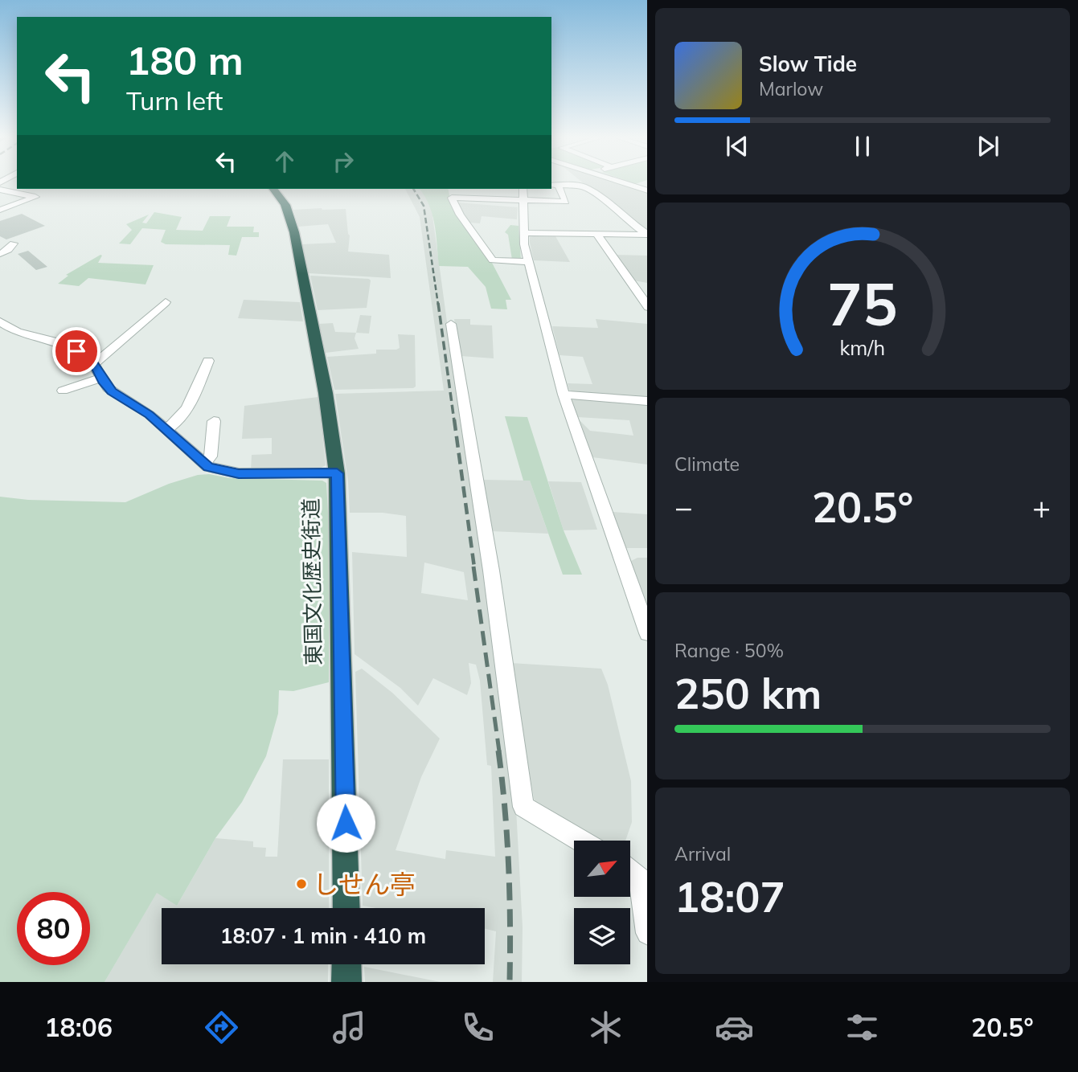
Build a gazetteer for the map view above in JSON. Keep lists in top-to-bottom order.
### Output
{
  "streets": {
    "highway": ["東国文化歴史街道"]
  },
  "places": ["しせん亭"],
  "north": "top right",
  "page": {
    "turn": ["180 m", "Turn left"],
    "song": ["Slow Tide", "Marlow"],
    "tile": [
      "Climate",
      ["Range · 50%", "250 km"],
      ["Arrival", "18:07"]
    ],
    "heat": ["−", "20.5°", "+"],
    "limit": "80",
    "trip": "18:07 · 1 min · 410 m",
    "tabs": ["18:06", "20.5°"],
    "gauge": ["75", "km/h"]
  }
}
